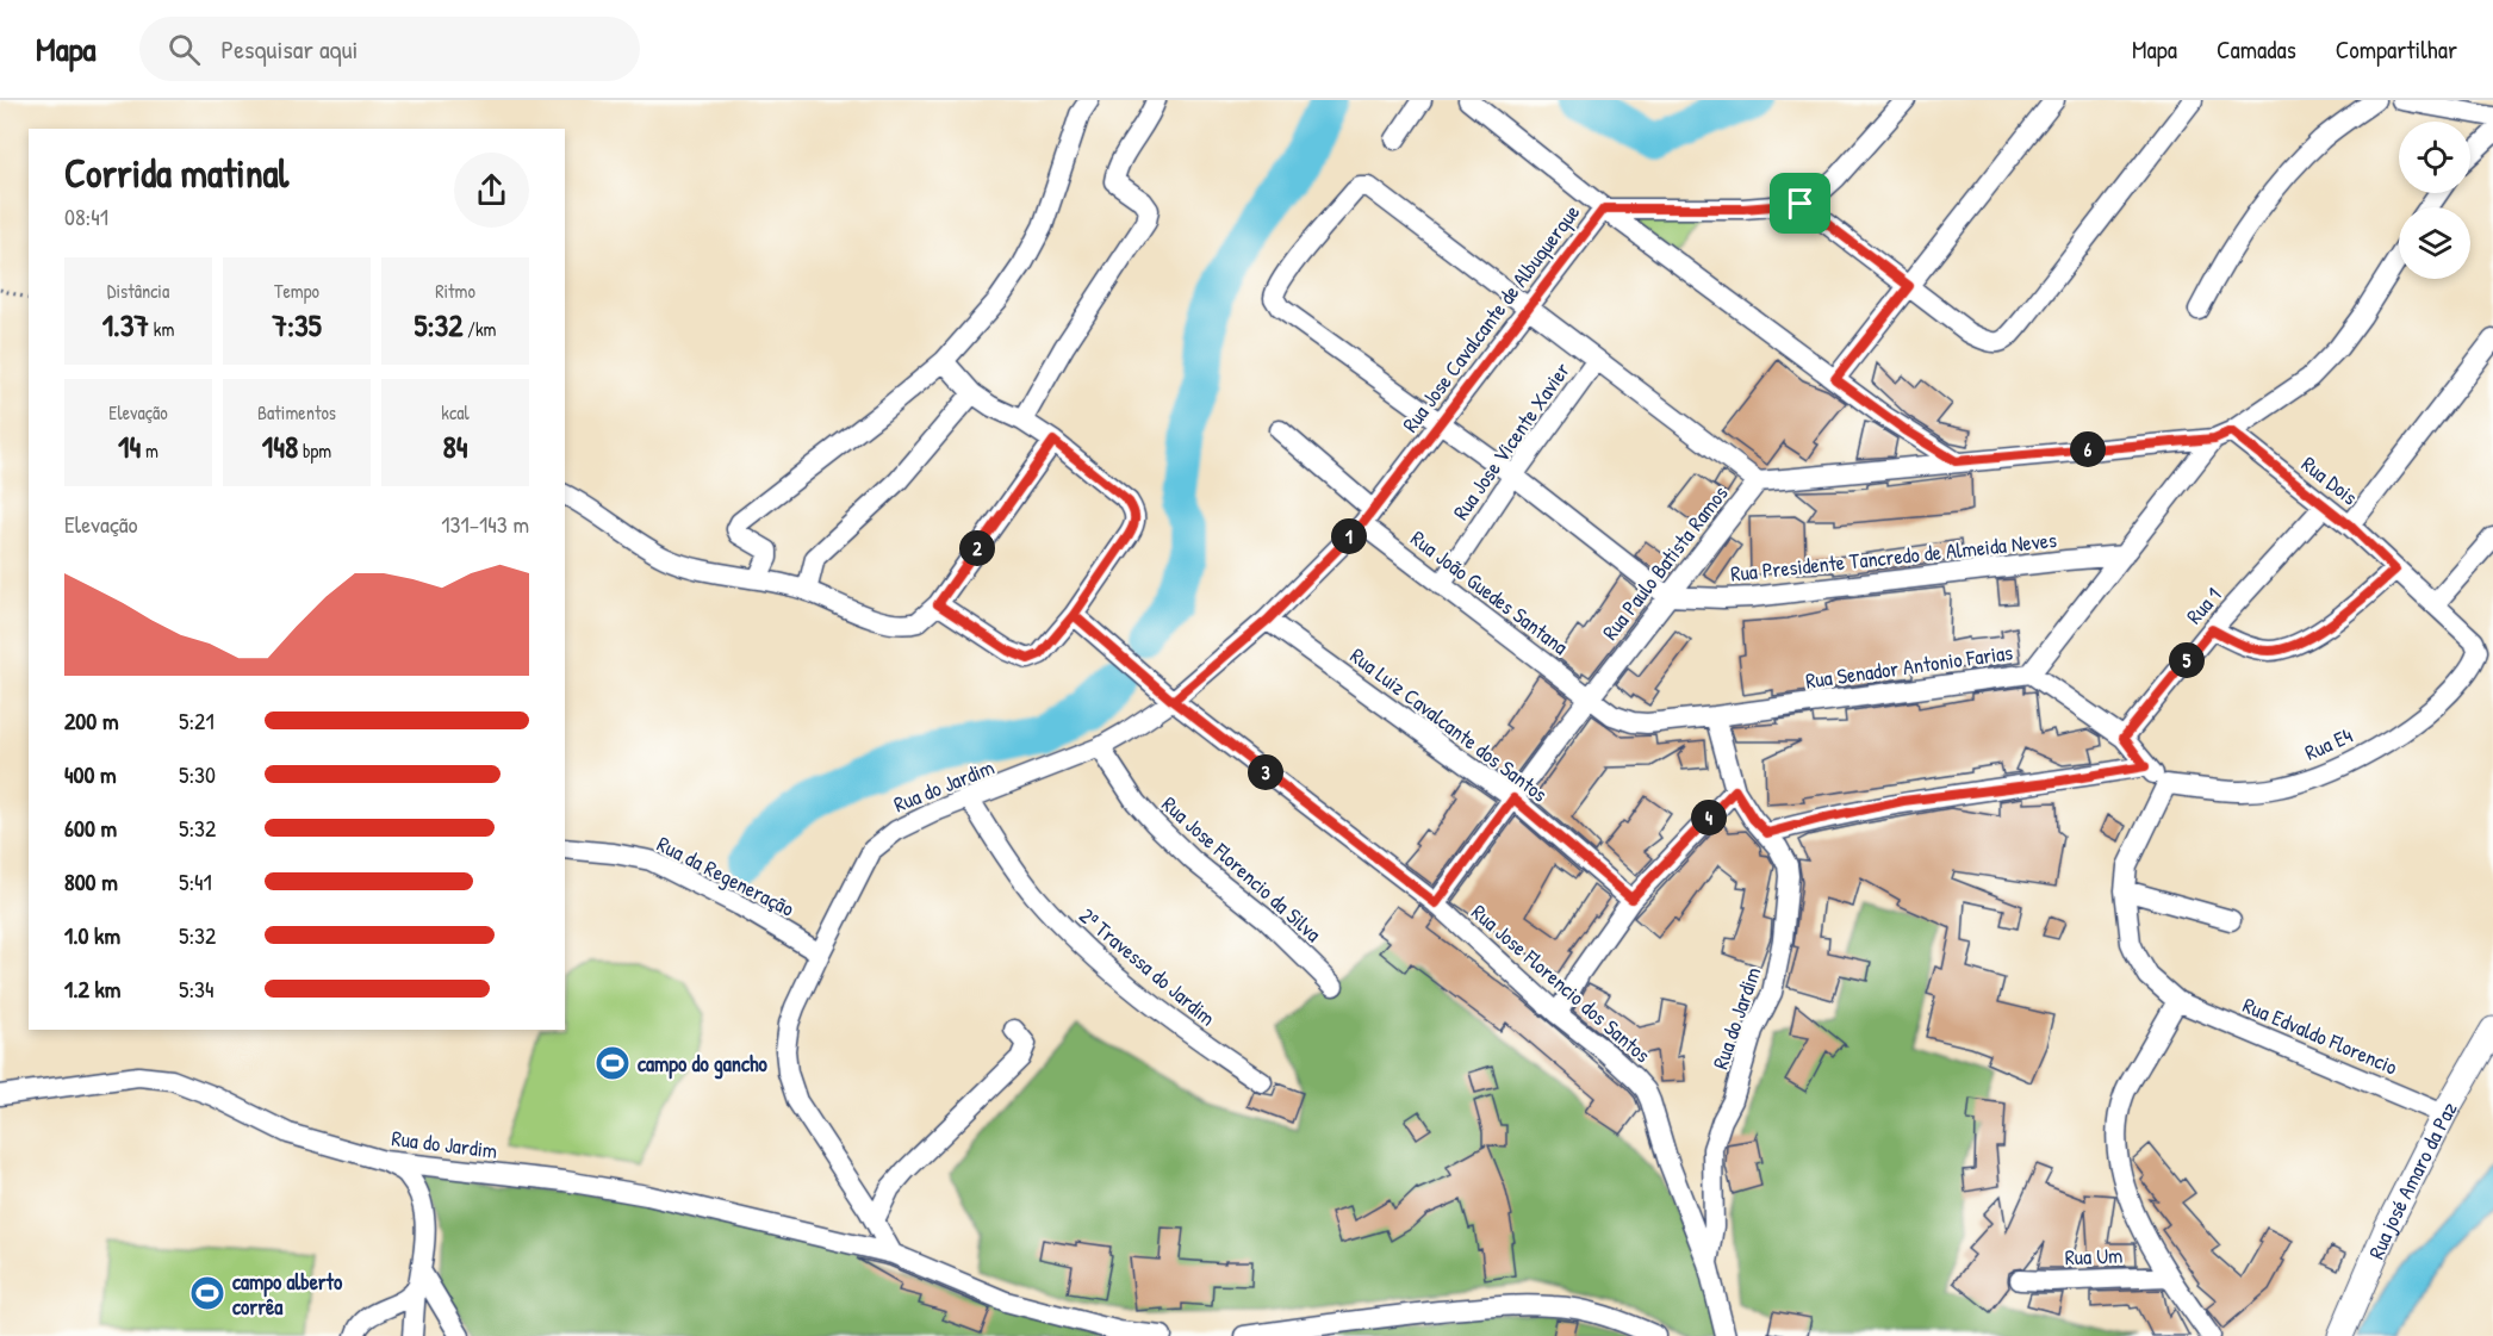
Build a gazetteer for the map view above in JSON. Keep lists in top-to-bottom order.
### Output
{
  "streets": {
    "street": [
      "Rua Jose Cavalcante de Albuquerque",
      "Rua Jose Vicente Xavier",
      "Rua Dois",
      "Rua Presidente Tancredo de Almeida Neves",
      "Rua Paulo Batista Ramos",
      "Rua João Guedes Santana",
      "Rua 1",
      "Rua Senador Antonio Farias",
      "Rua Luiz Cavalcante dos Santos",
      "Rua E4",
      "Rua do Jardim",
      "Rua Jose Florencio da Silva",
      "Rua da Regeneração",
      "2ª Travessa do Jardim",
      "Rua Jose Florencio dos Santos",
      "Rua Edvaldo Florencio",
      "Rua josé Amaro da Paz",
      "Rua Um"
    ]
  },
  "crossings": [
    ["Rua Jose Cavalcante de Albuquerque", "Rua Paulo Batista Ramos"],
    ["Rua Jose Cavalcante de Albuquerque", "Rua João Guedes Santana"],
    ["Rua Jose Cavalcante de Albuquerque", "Rua Luiz Cavalcante dos Santos"],
    ["Rua Jose Cavalcante de Albuquerque", "Rua do Jardim"],
    ["Rua Jose Cavalcante de Albuquerque", "Rua Jose Florencio dos Santos"],
    ["Rua Jose Vicente Xavier", "Rua Paulo Batista Ramos"],
    ["Rua Jose Vicente Xavier", "Rua João Guedes Santana"],
    ["Rua Dois", "Rua 1"],
    ["Rua Dois", "Rua Senador Antonio Farias"],
    ["Rua Dois", "Rua E4"],
    ["Rua Presidente Tancredo de Almeida Neves", "Rua Paulo Batista Ramos"],
    ["Rua Presidente Tancredo de Almeida Neves", "Rua Senador Antonio Farias"],
    ["Rua Paulo Batista Ramos", "Rua João Guedes Santana"],
    ["Rua Paulo Batista Ramos", "Rua Senador Antonio Farias"],
    ["Rua Paulo Batista Ramos", "Rua Luiz Cavalcante dos Santos"],
    ["Rua Paulo Batista Ramos", "Rua Jose Florencio dos Santos"],
    ["Rua João Guedes Santana", "Rua Senador Antonio Farias"],
    ["Rua Senador Antonio Farias", "Rua do Jardim"],
    ["Rua E4", "Rua Edvaldo Florencio"],
    ["Rua do Jardim", "Rua Jose Florencio da Silva"],
    ["Rua do Jardim", "Rua da Regeneração"],
    ["Rua do Jardim", "2ª Travessa do Jardim"],
    ["Rua do Jardim", "Rua Jose Florencio dos Santos"],
    ["Rua Edvaldo Florencio", "Rua josé Amaro da Paz"]
  ],
  "places": {
    "sports": ["campo do gancho", "campo alberto corrêa"]
  },
  "page": {
    "header": "Mapa",
    "search": "Pesquisar aqui",
    "nav": ["Mapa", "Camadas", "Compartilhar"],
    "heading": ["Corrida matinal", "08:41"],
    "stats": [
      ["Distância", "1.37 km"],
      ["Tempo", "7:35"],
      ["Ritmo", "5:32 /km"],
      ["Elevação", "14 m"],
      ["Batimentos", "148 bpm"],
      ["kcal", "84"]
    ],
    "pins": [
      "6",
      "1",
      "2",
      "5",
      "3",
      "4"
    ],
    "chart": ["Elevação", "131–143 m"],
    "list": [
      {
        "name": "200 m",
        "note": "5:21"
      },
      {
        "name": "400 m",
        "note": "5:30"
      },
      {
        "name": "600 m",
        "note": "5:32"
      },
      {
        "name": "800 m",
        "note": "5:41"
      },
      {
        "name": "1.0 km",
        "note": "5:32"
      },
      {
        "name": "1.2 km",
        "note": "5:34"
      }
    ]
  }
}
